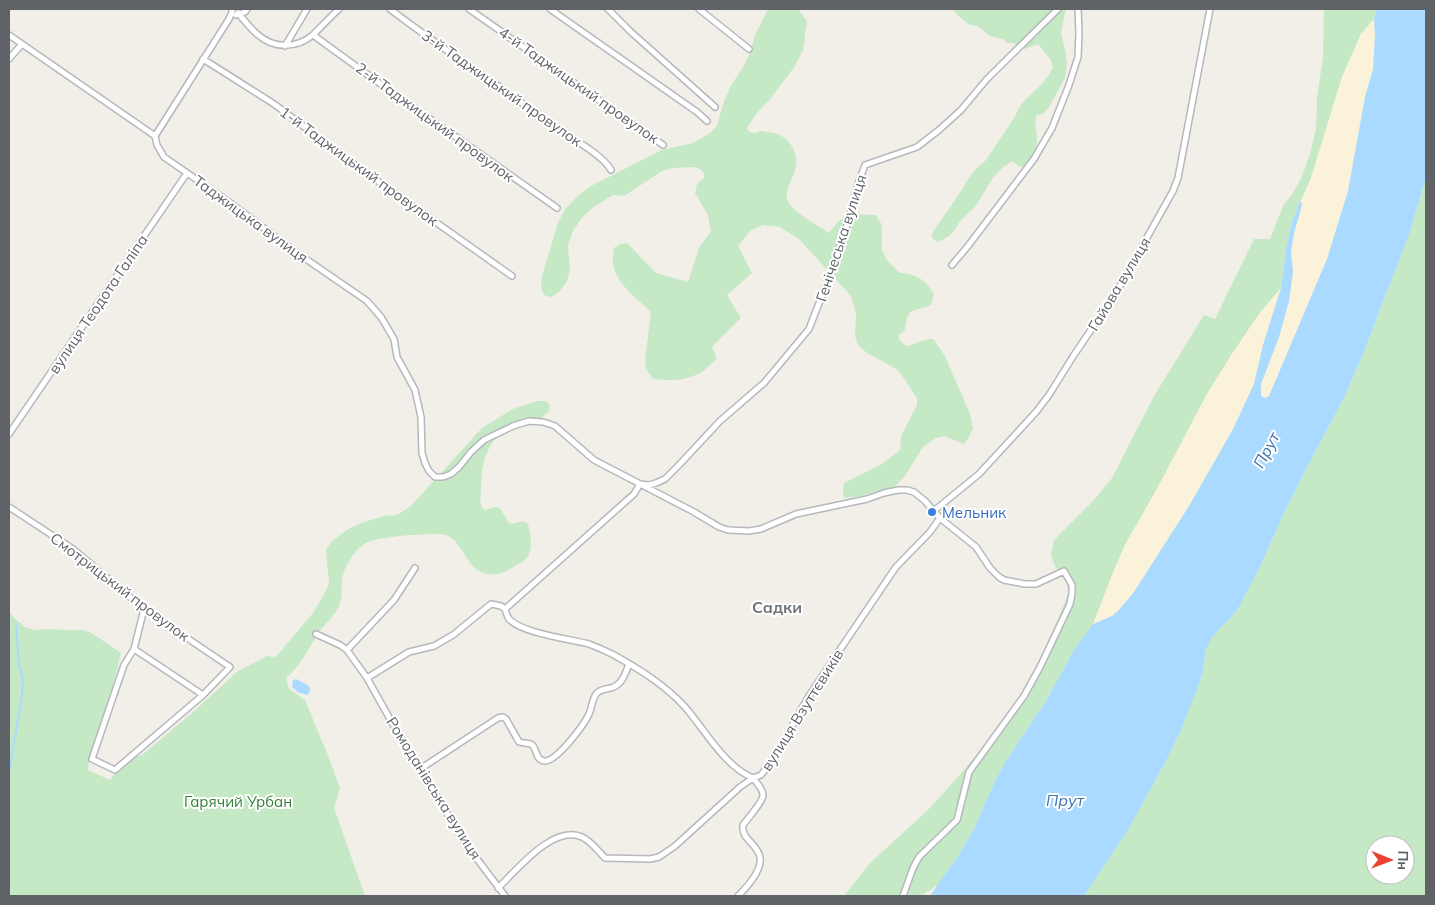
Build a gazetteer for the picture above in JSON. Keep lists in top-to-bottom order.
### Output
{
  "streets": {
    "street": [
      "4-й Таджицький провулок",
      "3-й Таджицький провулок",
      "2-й Таджицький провулок",
      "1-й Таджицький провулок",
      "Таджицька вулиця",
      "Генічеська вулиця",
      "Гайова вулиця",
      "вулиця Теодота Галіпа",
      "Смотрицький провулок",
      "вулиця Взуттєвиків",
      "Ромоданівська вулиця"
    ]
  },
  "crossings": [
    ["Таджицька вулиця", "Генічеська вулиця"],
    ["Таджицька вулиця", "вулиця Теодота Галіпа"]
  ],
  "districts": ["Садки"],
  "water": ["Прут"],
  "parks": ["Гарячий Урбан"],
  "places": ["Мельник"],
  "north": "right"
}
